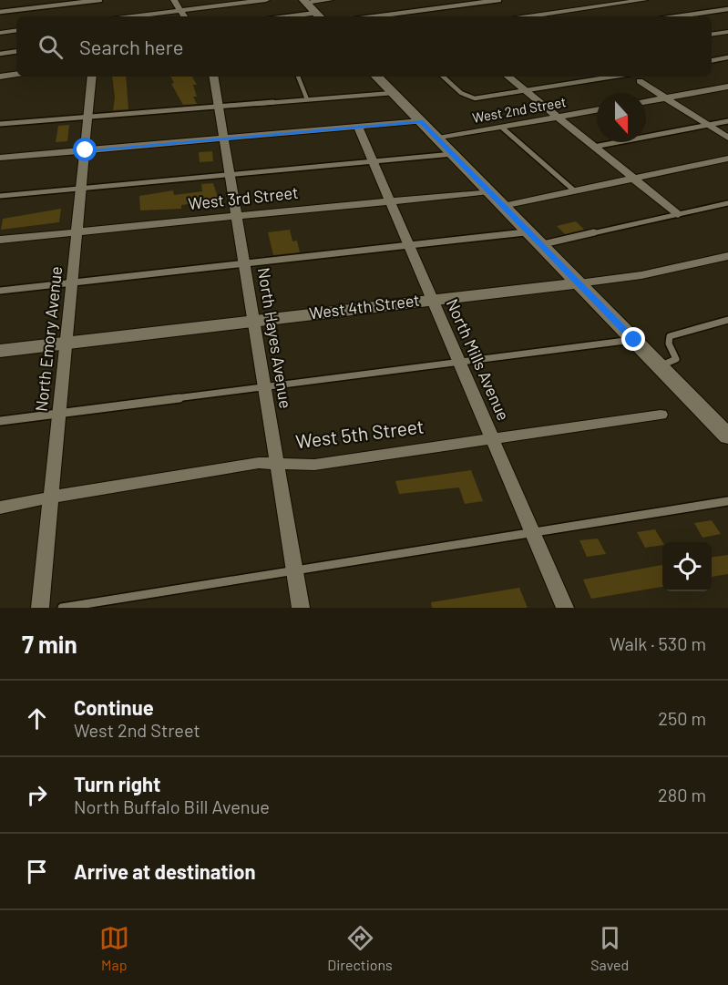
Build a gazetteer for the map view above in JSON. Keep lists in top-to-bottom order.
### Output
{
  "streets": {
    "main road": ["West 4th Street"],
    "street": [
      "West 2nd Street",
      "West 3rd Street",
      "North Hayes Avenue",
      "North Emory Avenue",
      "North Mills Avenue",
      "West 5th Street"
    ]
  },
  "crossings": [
    ["West 3rd Street", "North Hayes Avenue"],
    ["West 3rd Street", "North Emory Avenue"],
    ["West 3rd Street", "North Mills Avenue"],
    ["West 4th Street", "North Hayes Avenue"],
    ["West 4th Street", "North Emory Avenue"],
    ["West 4th Street", "North Mills Avenue"],
    ["North Hayes Avenue", "West 5th Street"],
    ["North Emory Avenue", "West 5th Street"],
    ["North Mills Avenue", "West 5th Street"]
  ],
  "north": "bottom",
  "page": {
    "search": "Search here",
    "heading": ["7 min", "Walk · 530 m"],
    "list": [
      ["Continue", "West 2nd Street", "250 m"],
      ["Turn right", "North Buffalo Bill Avenue", "280 m"],
      "Arrive at destination"
    ],
    "nav": ["Map", "Directions", "Saved"]
  }
}
